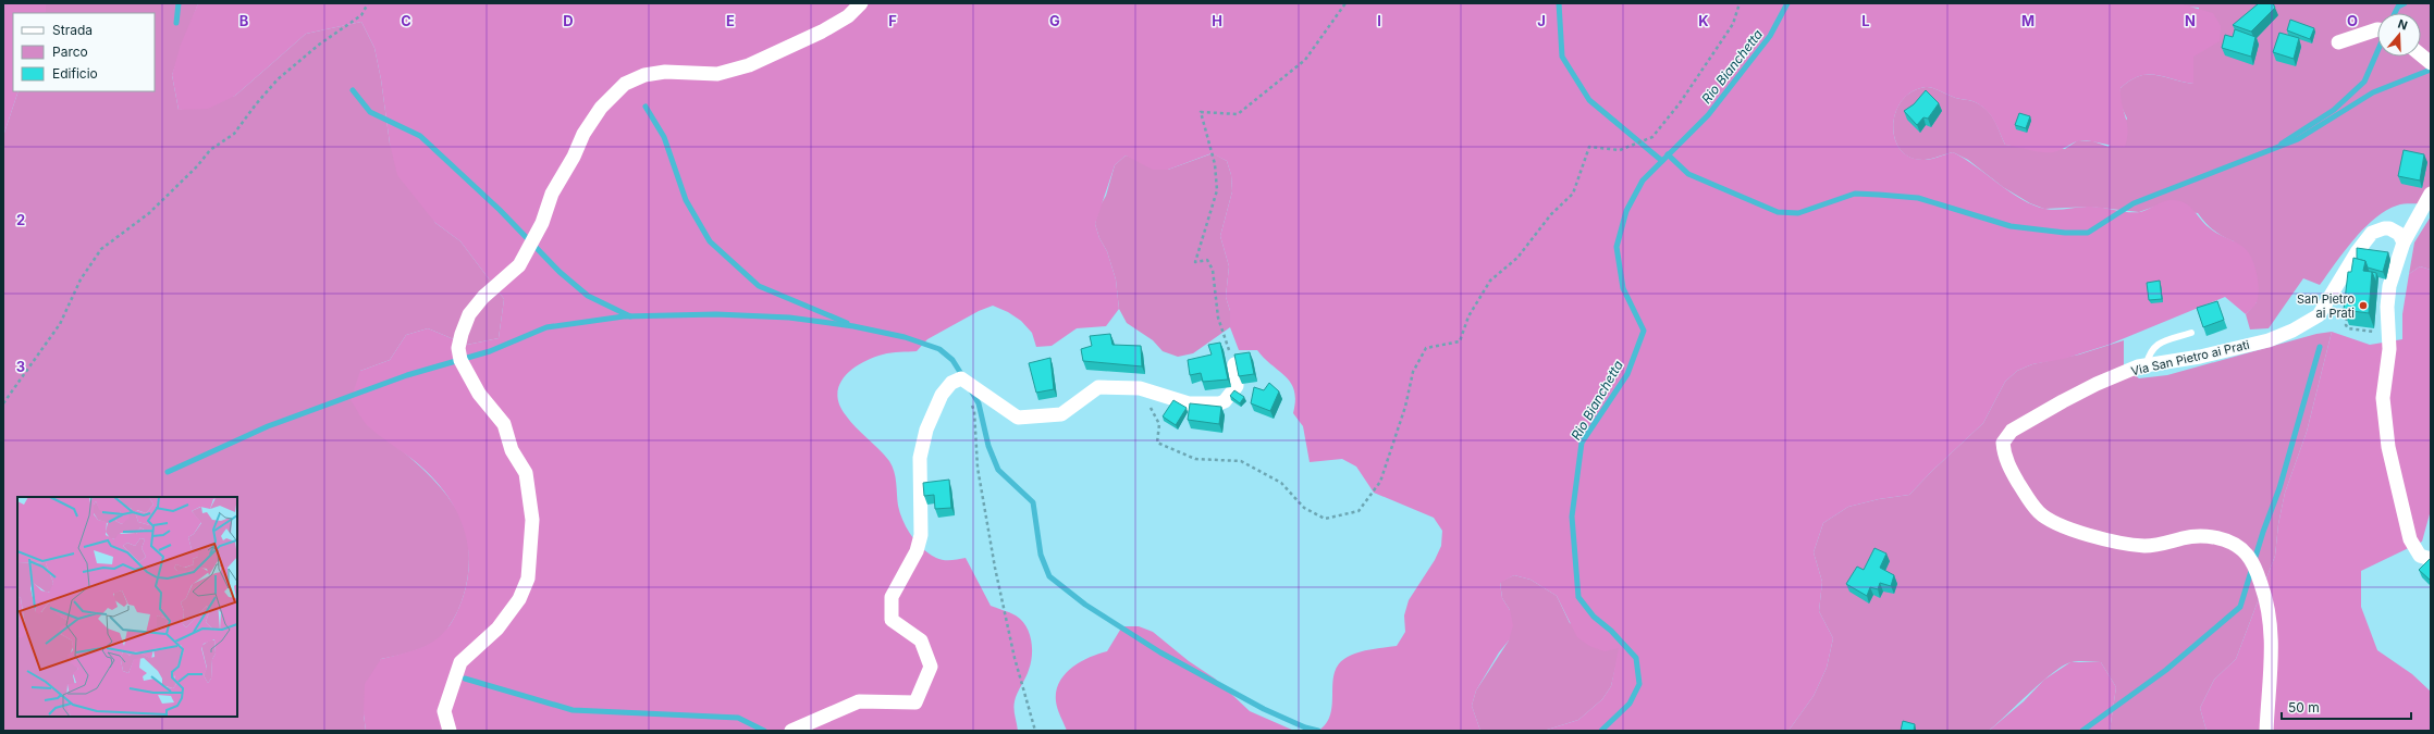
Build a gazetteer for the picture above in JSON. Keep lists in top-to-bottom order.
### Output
{
  "streets": {
    "street": ["Via San Pietro ai Prati"]
  },
  "water": ["Rio Bianchetta"],
  "places": ["San Pietro ai Prati"],
  "legend": ["Strada", "Parco", "Edificio"],
  "scale_bar": "50 m",
  "north": "top",
  "grid": {
    "columns": [
      "B",
      "C",
      "D",
      "E",
      "F",
      "G",
      "H",
      "I",
      "J",
      "K",
      "L",
      "M",
      "N",
      "O"
    ],
    "rows": ["2", "3"]
  }
}
